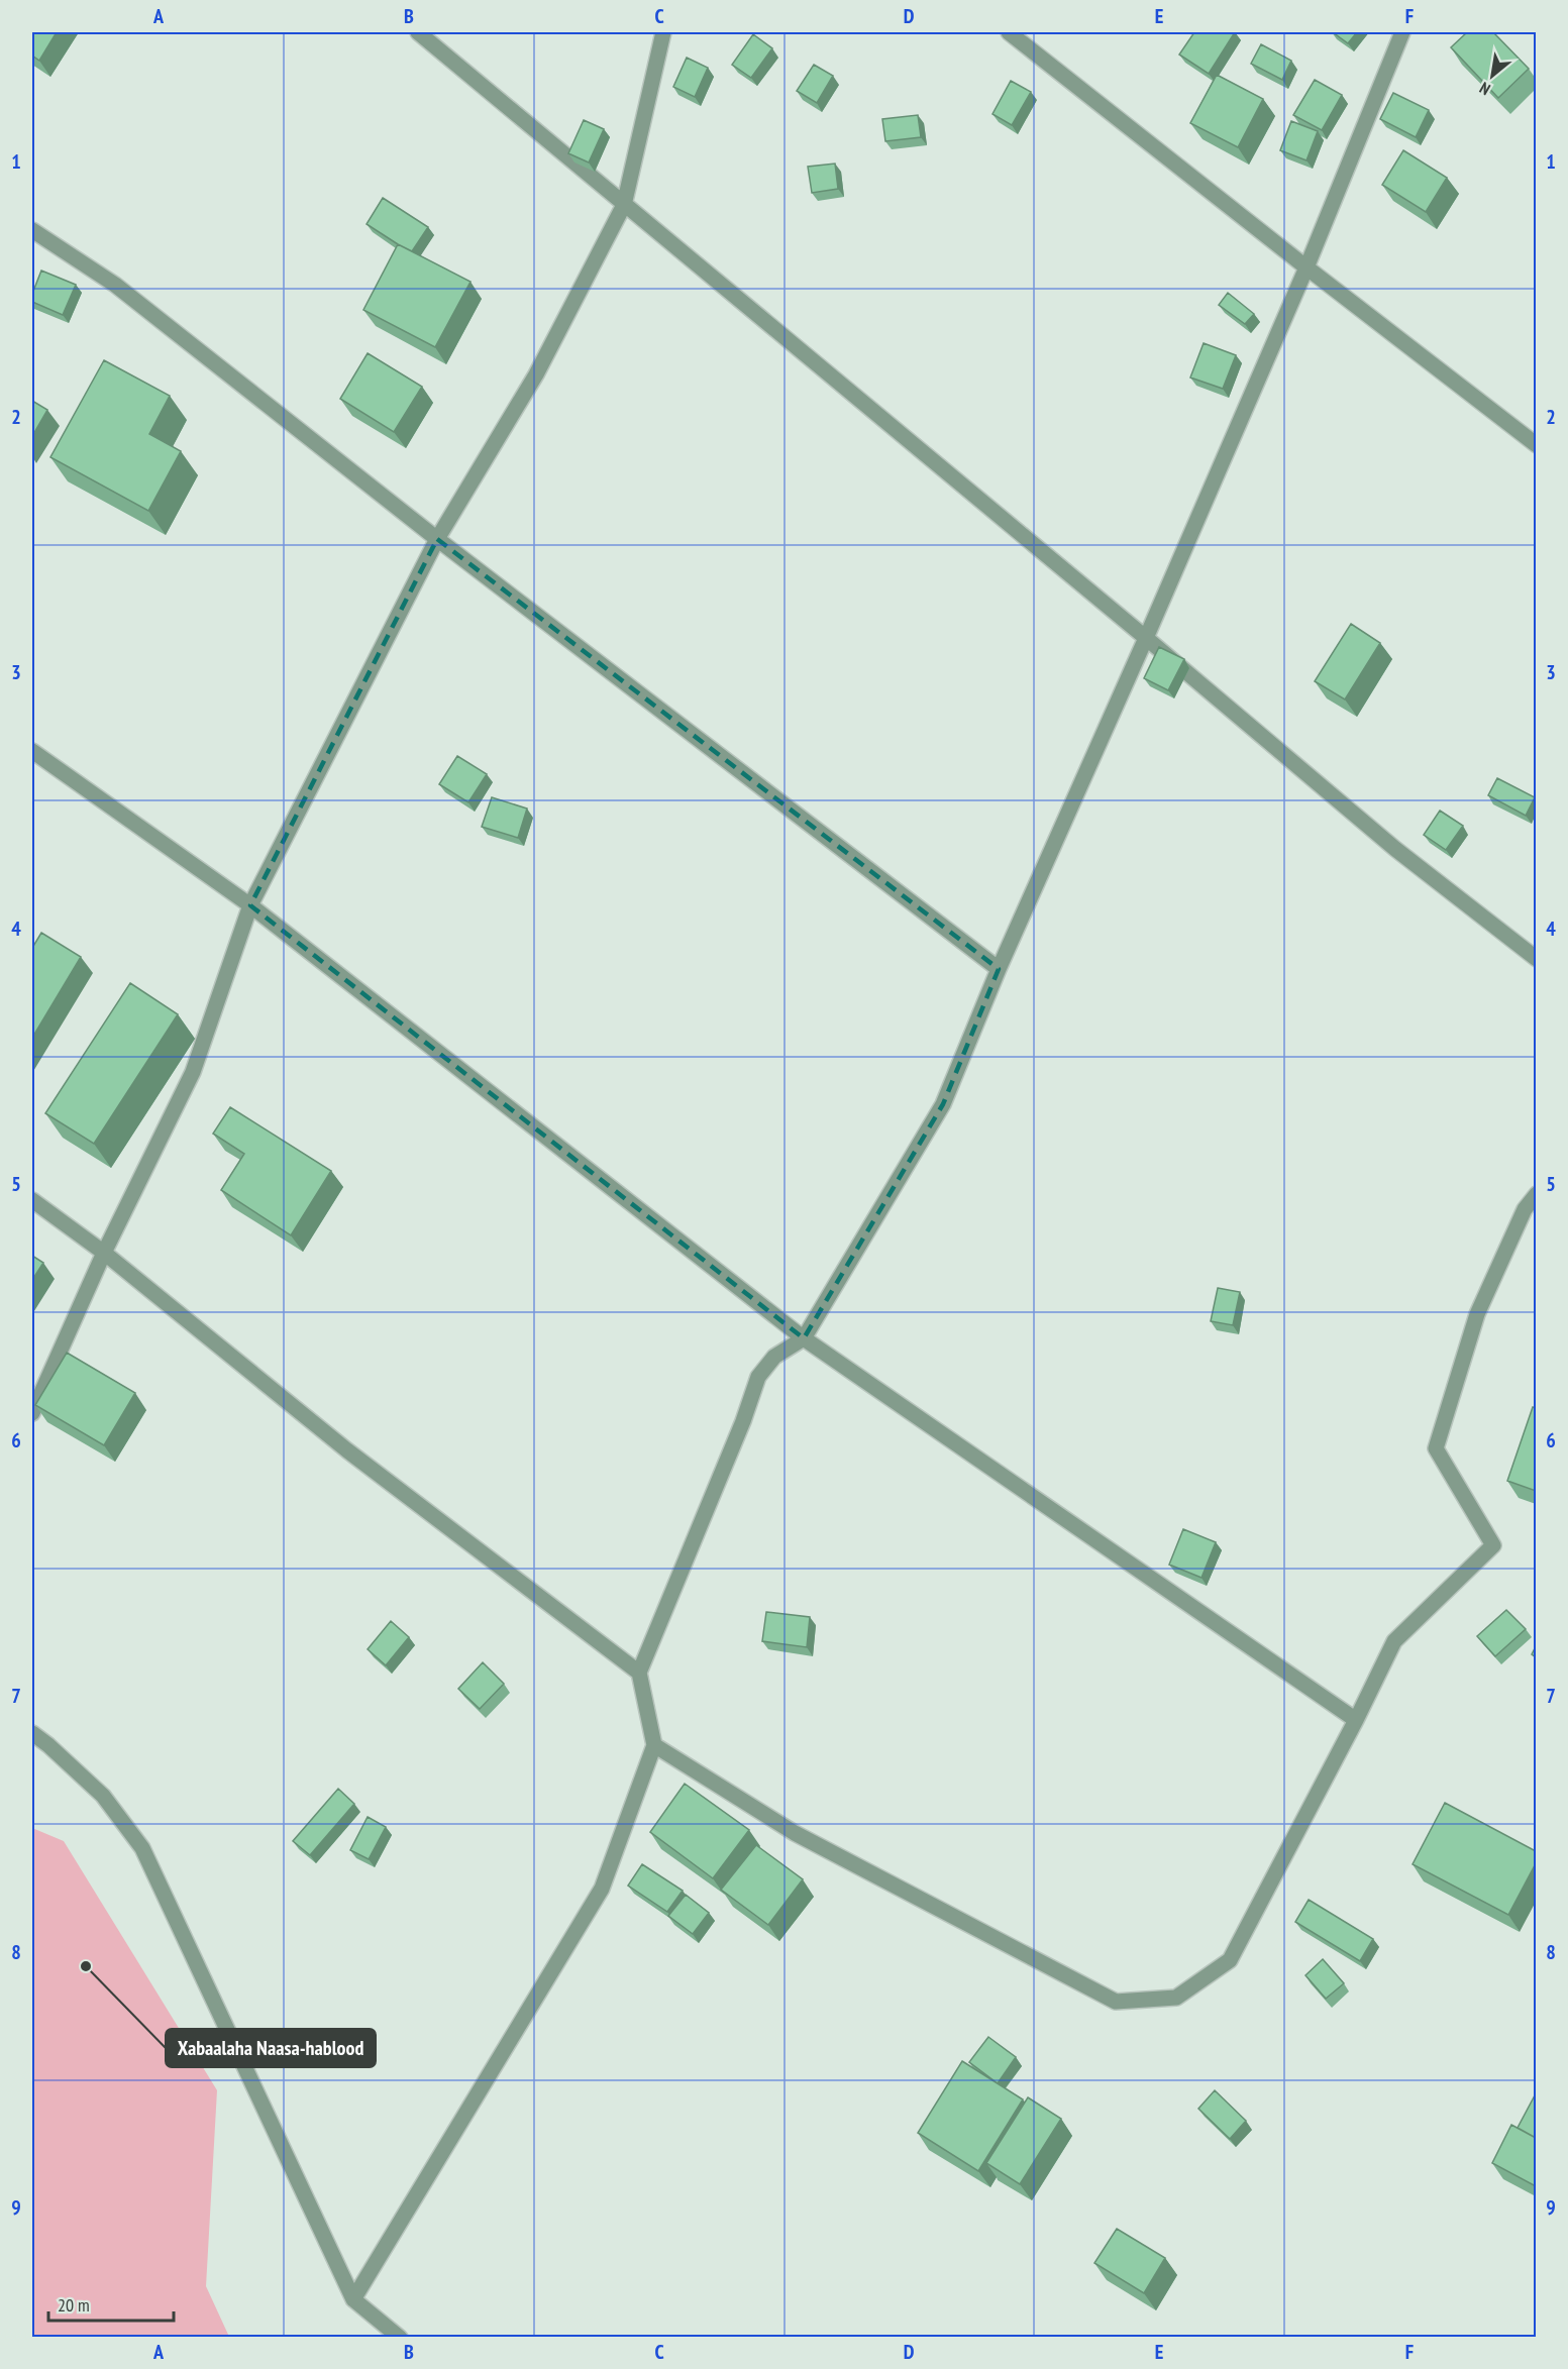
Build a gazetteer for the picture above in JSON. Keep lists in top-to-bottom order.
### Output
{
  "places": ["Xabaalaha Naasa-hablood"],
  "scale_bar": "20 m",
  "north": "bottom left",
  "grid": {
    "columns": [
      "A",
      "B",
      "C",
      "D",
      "E",
      "F"
    ],
    "rows": [
      "1",
      "2",
      "3",
      "4",
      "5",
      "6",
      "7",
      "8",
      "9"
    ]
  }
}
